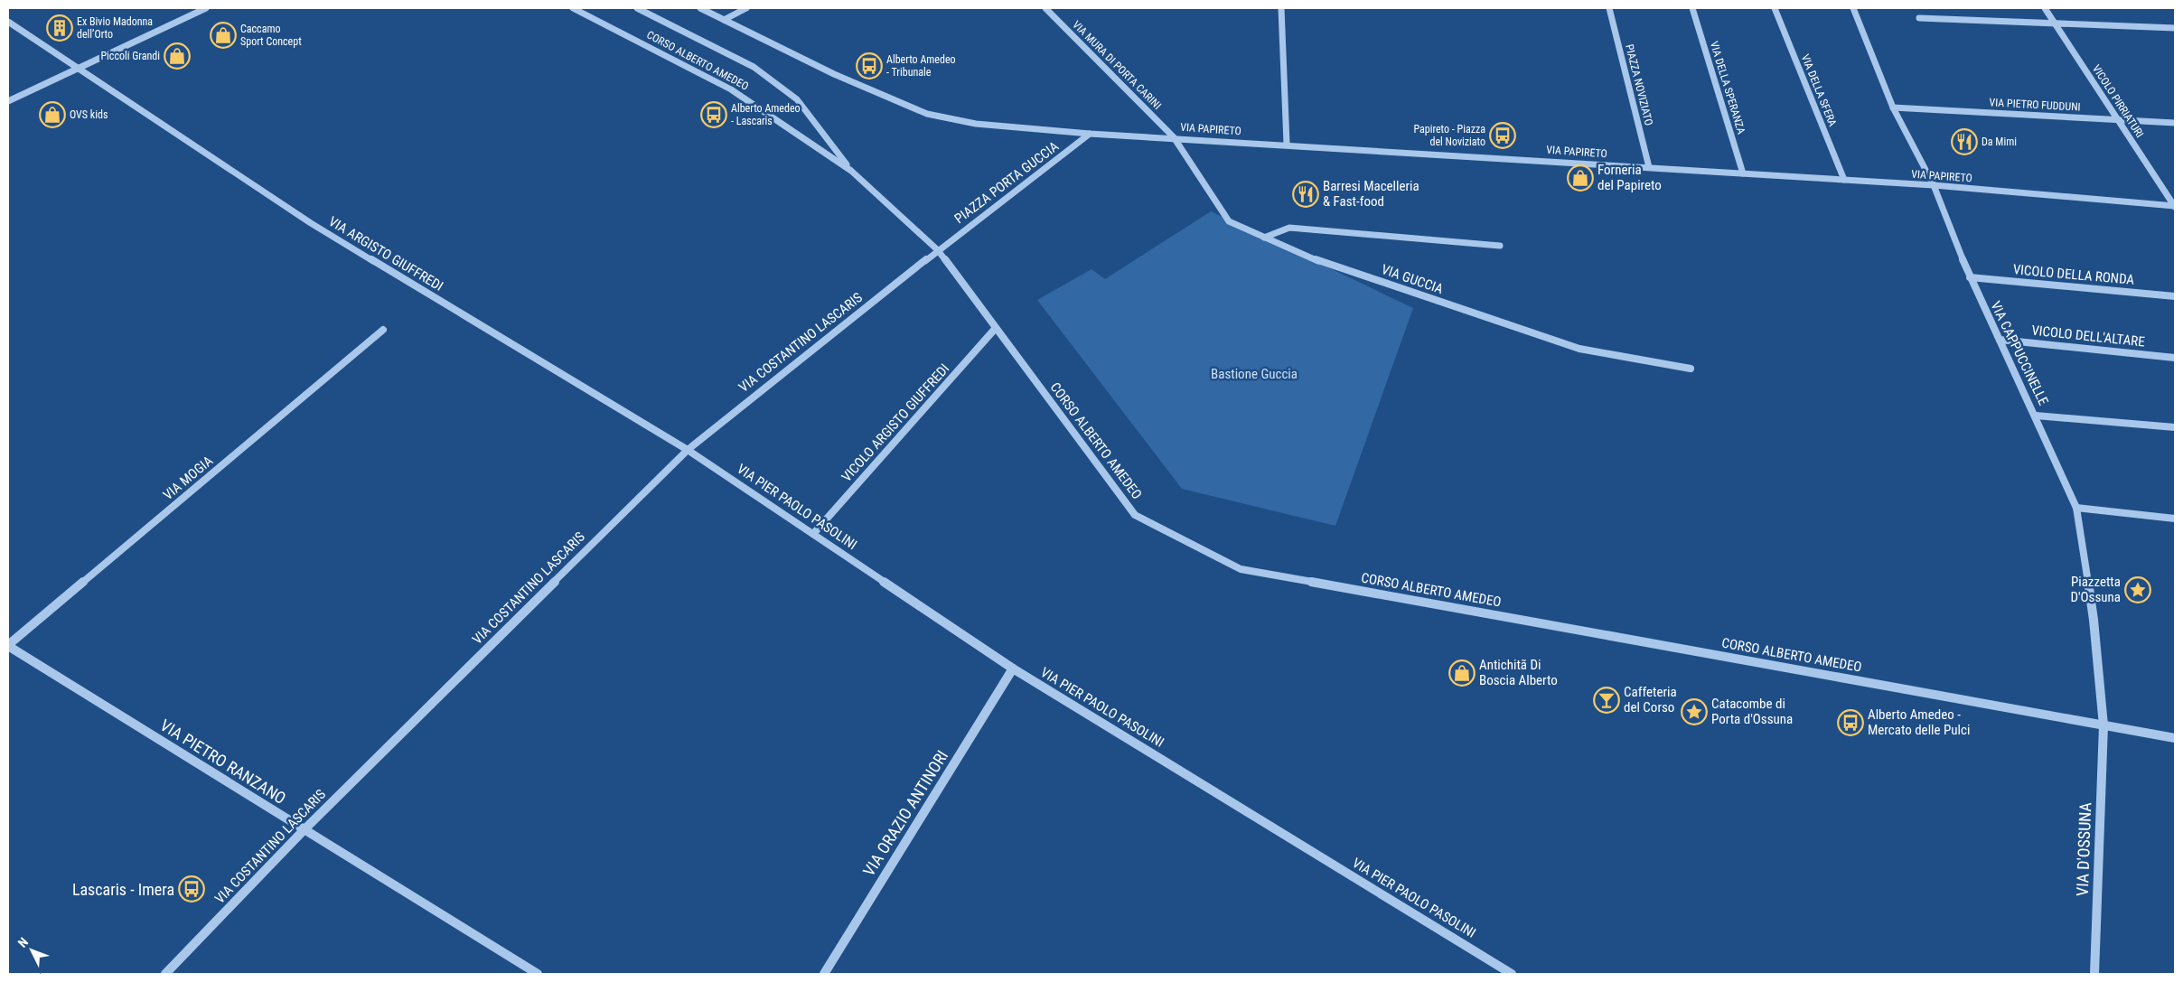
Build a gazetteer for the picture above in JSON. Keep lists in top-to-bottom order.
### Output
{
  "streets": {
    "street": [
      "CORSO ALBERTO AMEDEO",
      "VIA MURA DI PORTA CARINI",
      "PIAZZA NOVIZIATO",
      "VIA DELLA SPERANZA",
      "VIA DELLA SFERA",
      "VICOLO PIRRIATURI",
      "VIA PIETRO FUDDUNI",
      "VIA PAPIRETO",
      "PIAZZA PORTA GUCCIA",
      "VIA ARGISTO GIUFFREDI",
      "VICOLO DELLA RONDA",
      "VIA GUCCIA",
      "VICOLO DELL'ALTARE",
      "VIA COSTANTINO LASCARIS",
      "VIA CAPPUCCINELLE",
      "VICOLO ARGISTO GIUFFREDI",
      "VIA MOGIA",
      "VIA PIER PAOLO PASOLINI",
      "VIA PIETRO RANZANO",
      "VIA ORAZIO ANTINORI",
      "VIA D'OSSUNA"
    ]
  },
  "crossings": [
    ["CORSO ALBERTO AMEDEO", "PIAZZA PORTA GUCCIA"],
    ["CORSO ALBERTO AMEDEO", "VIA COSTANTINO LASCARIS"],
    ["CORSO ALBERTO AMEDEO", "VIA CAPPUCCINELLE"],
    ["CORSO ALBERTO AMEDEO", "VICOLO ARGISTO GIUFFREDI"],
    ["CORSO ALBERTO AMEDEO", "VIA D'OSSUNA"],
    ["VIA MURA DI PORTA CARINI", "VIA PAPIRETO"],
    ["VIA MURA DI PORTA CARINI", "VIA GUCCIA"],
    ["PIAZZA NOVIZIATO", "VIA PAPIRETO"],
    ["VIA DELLA SPERANZA", "VIA PAPIRETO"],
    ["VIA DELLA SFERA", "VIA PAPIRETO"],
    ["VICOLO PIRRIATURI", "VIA PIETRO FUDDUNI"],
    ["VICOLO PIRRIATURI", "VIA PAPIRETO"],
    ["VIA PIETRO FUDDUNI", "VIA CAPPUCCINELLE"],
    ["VIA PAPIRETO", "PIAZZA PORTA GUCCIA"],
    ["VIA PAPIRETO", "VIA GUCCIA"],
    ["VIA PAPIRETO", "VIA CAPPUCCINELLE"],
    ["PIAZZA PORTA GUCCIA", "VIA COSTANTINO LASCARIS"],
    ["VIA ARGISTO GIUFFREDI", "VIA COSTANTINO LASCARIS"],
    ["VIA ARGISTO GIUFFREDI", "VIA PIER PAOLO PASOLINI"],
    ["VICOLO DELLA RONDA", "VIA CAPPUCCINELLE"],
    ["VICOLO DELL'ALTARE", "VIA CAPPUCCINELLE"],
    ["VIA COSTANTINO LASCARIS", "VIA PIER PAOLO PASOLINI"],
    ["VIA COSTANTINO LASCARIS", "VIA PIETRO RANZANO"],
    ["VIA CAPPUCCINELLE", "VIA D'OSSUNA"],
    ["VICOLO ARGISTO GIUFFREDI", "VIA PIER PAOLO PASOLINI"],
    ["VIA MOGIA", "VIA PIETRO RANZANO"],
    ["VIA PIER PAOLO PASOLINI", "VIA ORAZIO ANTINORI"]
  ],
  "parks": ["Bastione Guccia"],
  "places": {
    "building": ["Ex Bivio Madonna dell’Orto"],
    "shop": [
      "Caccamo Sport Concept",
      "Piccoli Grandi",
      "OVS kids",
      "Forneria del Papireto",
      "Antichitã Di Boscia Alberto"
    ],
    "bus stop": [
      "Alberto Amedeo - Tribunale",
      "Alberto Amedeo - Lascaris",
      "Papireto - Piazza del Noviziato",
      "Alberto Amedeo - Mercato delle Pulci",
      "Lascaris - Imera"
    ],
    "restaurant": ["Da Mimi", "Barresi Macelleria & Fast-food"],
    "place": ["Piazzetta D'Ossuna", "Catacombe di Porta d'Ossuna"],
    "bar": ["Caffeteria del Corso"]
  },
  "north": "top left"
}
